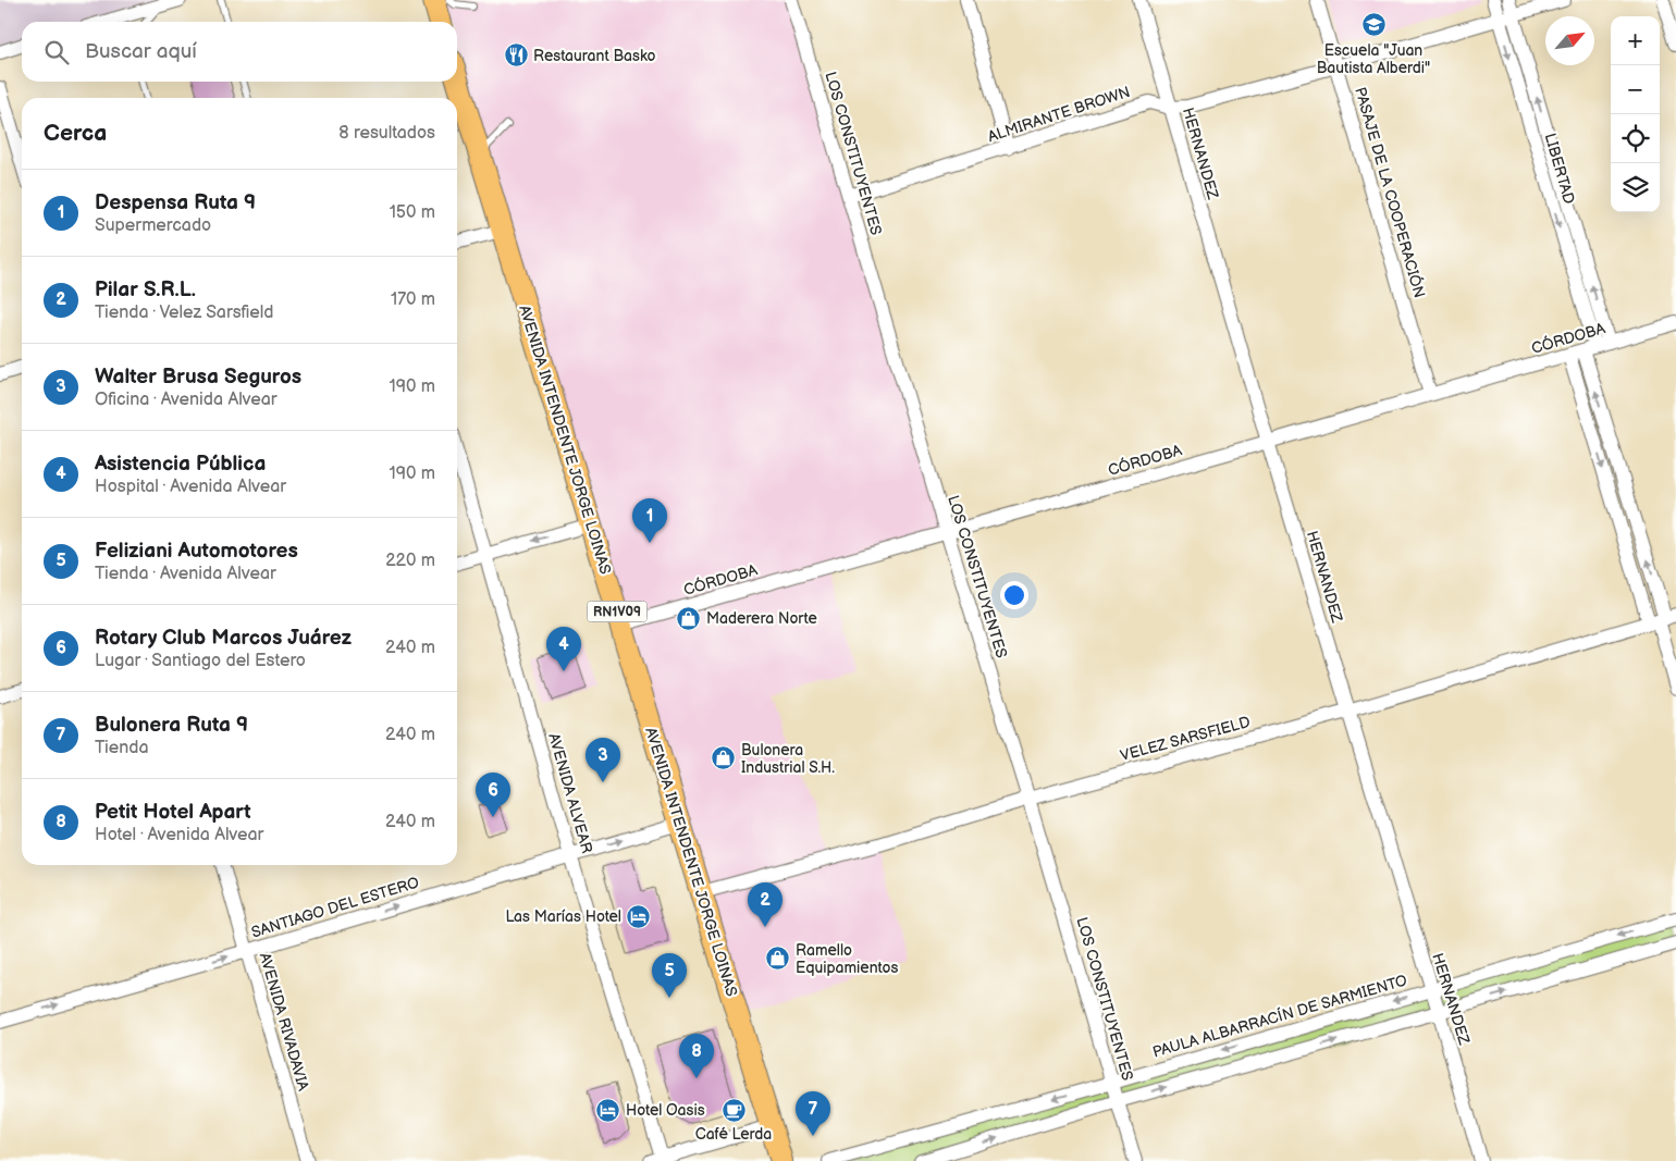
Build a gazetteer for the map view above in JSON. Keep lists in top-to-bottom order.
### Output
{
  "streets": {
    "main road": ["AVENIDA INTENDENTE JORGE LOINAS", "RN1V09"],
    "street": [
      "ALMIRANTE BROWN",
      "LOS CONSTITUYENTES",
      "HERNANDEZ",
      "LIBERTAD",
      "PASAJE DE LA COOPERACIÓN",
      "CÓRDOBA",
      "VELEZ SARSFIELD",
      "AVENIDA ALVEAR",
      "SANTIAGO DEL ESTERO",
      "PAULA ALBARRACÍN DE SARMIENTO",
      "AVENIDA RIVADAVIA"
    ]
  },
  "crossings": [
    ["ALMIRANTE BROWN", "LOS CONSTITUYENTES"],
    ["ALMIRANTE BROWN", "HERNANDEZ"],
    ["ALMIRANTE BROWN", "LIBERTAD"],
    ["ALMIRANTE BROWN", "PASAJE DE LA COOPERACIÓN"],
    ["LOS CONSTITUYENTES", "CÓRDOBA"],
    ["LOS CONSTITUYENTES", "VELEZ SARSFIELD"],
    ["LOS CONSTITUYENTES", "PAULA ALBARRACÍN DE SARMIENTO"],
    ["HERNANDEZ", "CÓRDOBA"],
    ["HERNANDEZ", "VELEZ SARSFIELD"],
    ["HERNANDEZ", "PAULA ALBARRACÍN DE SARMIENTO"],
    ["LIBERTAD", "CÓRDOBA"],
    ["LIBERTAD", "VELEZ SARSFIELD"],
    ["PASAJE DE LA COOPERACIÓN", "CÓRDOBA"],
    ["CÓRDOBA", "AVENIDA INTENDENTE JORGE LOINAS"],
    ["AVENIDA INTENDENTE JORGE LOINAS", "VELEZ SARSFIELD"],
    ["AVENIDA INTENDENTE JORGE LOINAS", "SANTIAGO DEL ESTERO"],
    ["AVENIDA ALVEAR", "SANTIAGO DEL ESTERO"],
    ["SANTIAGO DEL ESTERO", "AVENIDA RIVADAVIA"]
  ],
  "one_way": ["SANTIAGO DEL ESTERO"],
  "places": {
    "school or university": ["Escuela \"Juan Bautista Alberdi\""],
    "restaurant": ["Restaurant Basko"],
    "shop": ["Maderera Norte", "Bulonera Industrial S.H.", "Ramello Equipamientos"],
    "hotel": ["Las Marías Hotel", "Hotel Oasis"],
    "cafe": ["Café Lerda"]
  },
  "north": "top right",
  "page": {
    "map_buttons": ["+", "−"],
    "search": "Buscar aquí",
    "heading": ["Cerca", "8 resultados"],
    "list": [
      {
        "mark": "1",
        "name": "Despensa Ruta 9",
        "note": "Supermercado",
        "value": "150 m"
      },
      {
        "mark": "2",
        "name": "Pilar S.R.L.",
        "note": "Tienda · Velez Sarsfield",
        "value": "170 m"
      },
      {
        "mark": "3",
        "name": "Walter Brusa Seguros",
        "note": "Oficina · Avenida Alvear",
        "value": "190 m"
      },
      {
        "mark": "4",
        "name": "Asistencia Pública",
        "note": "Hospital · Avenida Alvear",
        "value": "190 m"
      },
      {
        "mark": "5",
        "name": "Feliziani Automotores",
        "note": "Tienda · Avenida Alvear",
        "value": "220 m"
      },
      {
        "mark": "6",
        "name": "Rotary Club Marcos Juárez",
        "note": "Lugar · Santiago del Estero",
        "value": "240 m"
      },
      {
        "mark": "7",
        "name": "Bulonera Ruta 9",
        "note": "Tienda",
        "value": "240 m"
      },
      {
        "mark": "8",
        "name": "Petit Hotel Apart",
        "note": "Hotel · Avenida Alvear",
        "value": "240 m"
      }
    ],
    "pins": [
      "1",
      "4",
      "3",
      "6",
      "2",
      "5",
      "8",
      "7"
    ]
  }
}
